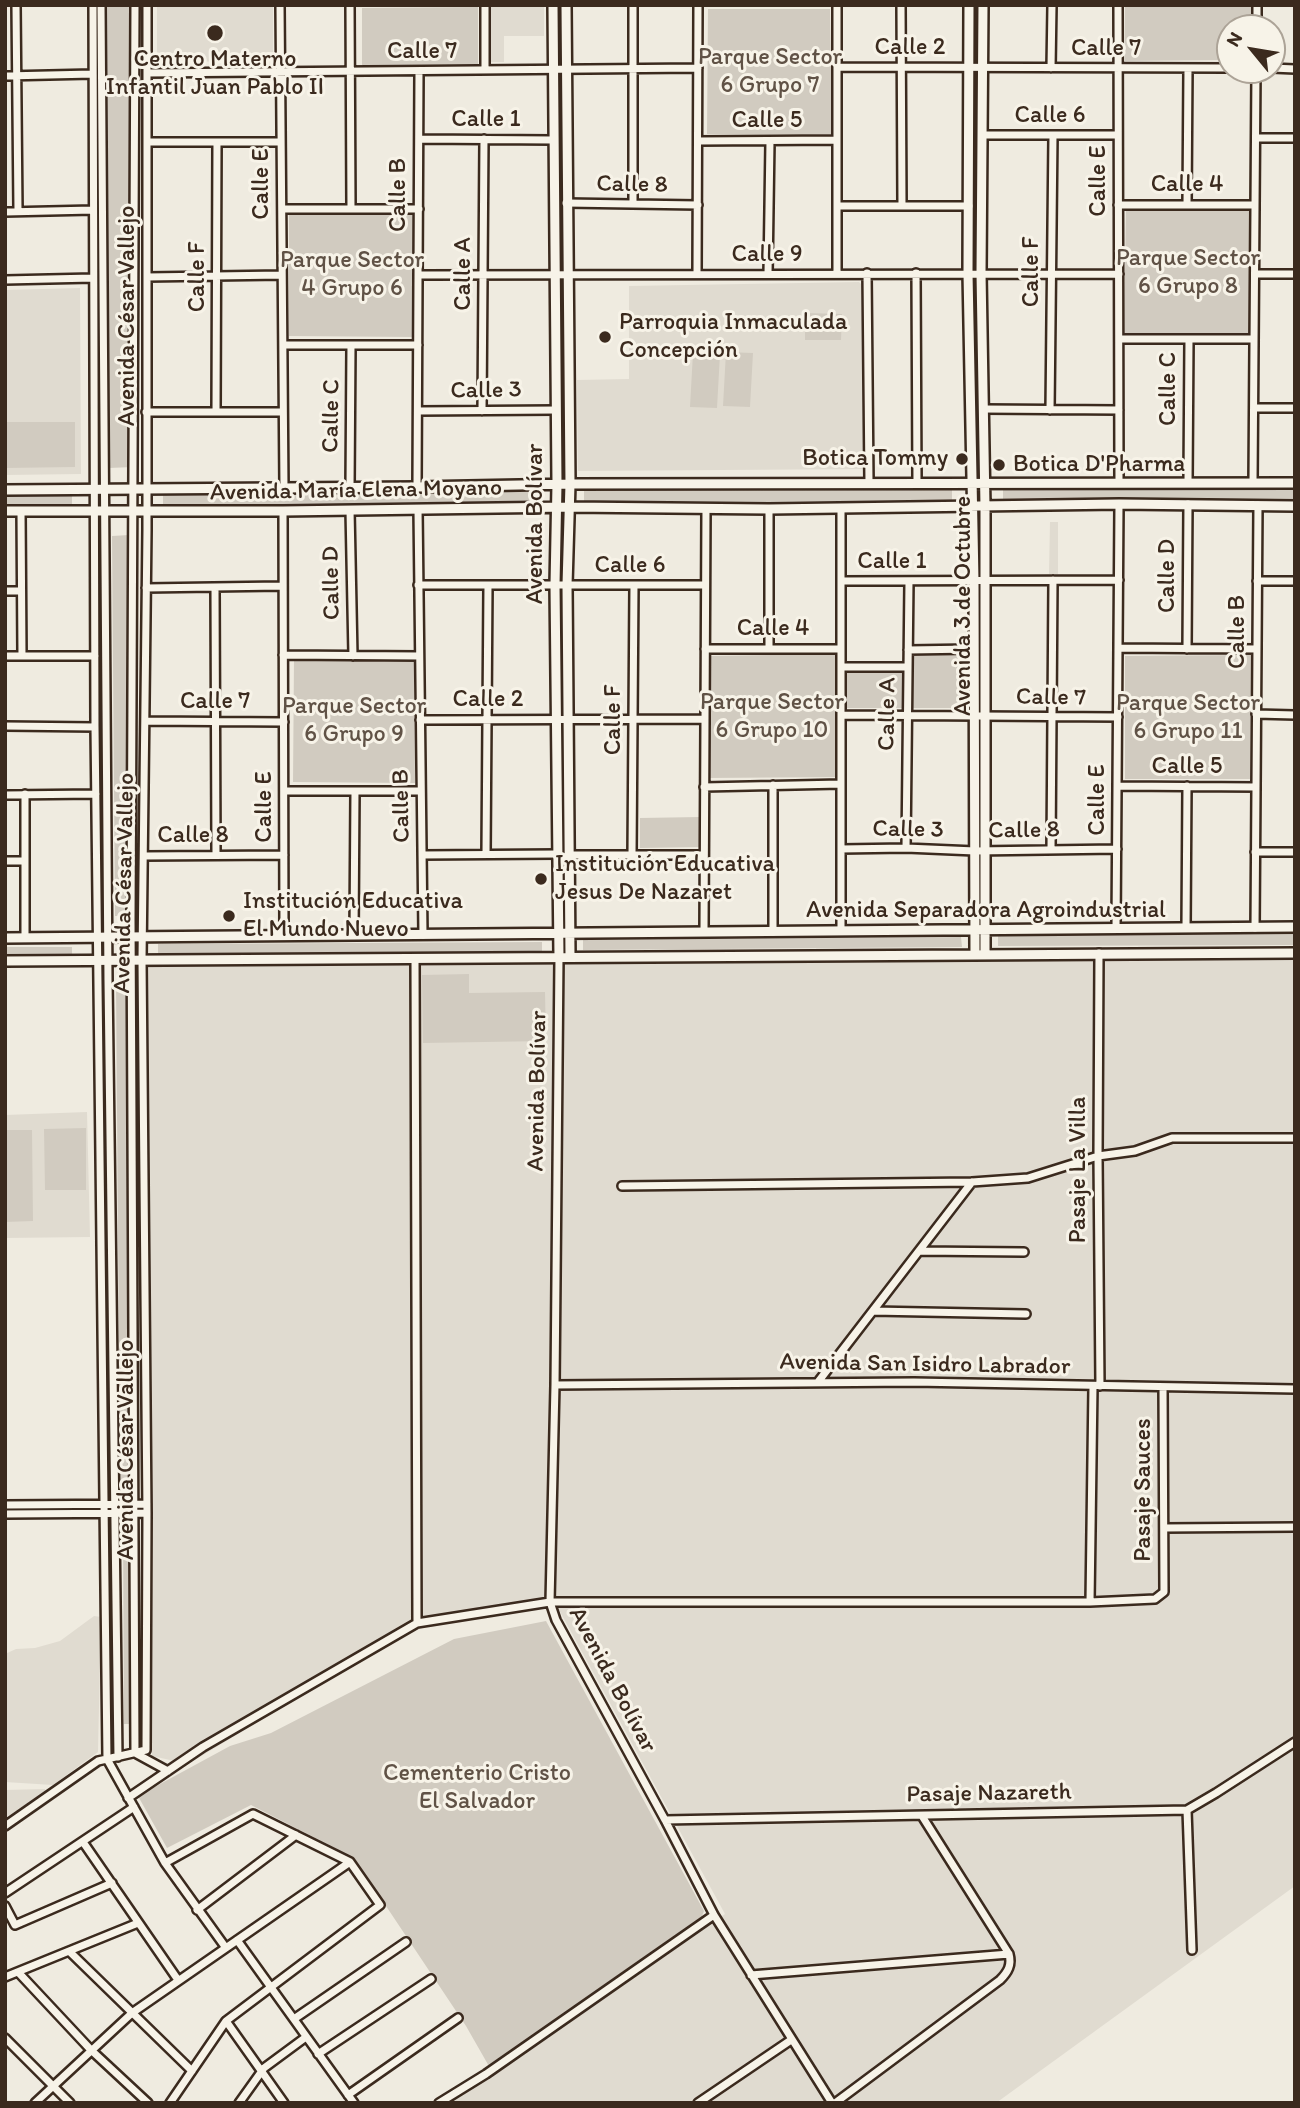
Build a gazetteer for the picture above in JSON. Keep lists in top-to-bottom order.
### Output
{
  "streets": {
    "street": [
      "Calle 2",
      "Calle 7",
      "Calle 6",
      "Calle 1",
      "Calle 5",
      "Calle E",
      "Calle 8",
      "Calle 4",
      "Calle B",
      "Calle 9",
      "Calle F",
      "Calle A",
      "Avenida César Vallejo",
      "Calle C",
      "Calle 3",
      "Avenida María Elena Moyano",
      "Avenida Bolívar",
      "Calle D",
      "Avenida 3 de Octubre",
      "Avenida Separadora Agroindustrial",
      "Pasaje La Villa",
      "Avenida San Isidro Labrador",
      "Pasaje Sauces",
      "Pasaje Nazareth"
    ]
  },
  "crossings": [
    ["Calle 2", "Calle 7"],
    ["Calle 2", "Calle B"],
    ["Calle 2", "Avenida Bolívar"],
    ["Calle 2", "Avenida 3 de Octubre"],
    ["Calle 7", "Calle E"],
    ["Calle 7", "Calle B"],
    ["Calle 7", "Avenida César Vallejo"],
    ["Calle 7", "Avenida Bolívar"],
    ["Calle 7", "Avenida 3 de Octubre"],
    ["Calle 6", "Calle E"],
    ["Calle 6", "Calle F"],
    ["Calle 6", "Avenida Bolívar"],
    ["Calle 6", "Avenida 3 de Octubre"],
    ["Calle 1", "Calle B"],
    ["Calle 1", "Calle A"],
    ["Calle 1", "Avenida Bolívar"],
    ["Calle 1", "Avenida 3 de Octubre"],
    ["Calle 5", "Calle E"],
    ["Calle 5", "Calle B"],
    ["Calle E", "Calle 8"],
    ["Calle E", "Calle 4"],
    ["Calle E", "Avenida María Elena Moyano"],
    ["Calle E", "Avenida Separadora Agroindustrial"],
    ["Calle 8", "Avenida César Vallejo"],
    ["Calle 8", "Calle 3"],
    ["Calle 8", "Avenida Bolívar"],
    ["Calle 8", "Avenida 3 de Octubre"],
    ["Calle B", "Calle 3"],
    ["Calle B", "Avenida María Elena Moyano"],
    ["Calle B", "Avenida Separadora Agroindustrial"],
    ["Calle 9", "Avenida Bolívar"],
    ["Calle 9", "Avenida 3 de Octubre"],
    ["Calle A", "Calle 3"],
    ["Avenida César Vallejo", "Avenida María Elena Moyano"],
    ["Avenida César Vallejo", "Avenida Separadora Agroindustrial"],
    ["Calle C", "Avenida María Elena Moyano"],
    ["Calle 3", "Avenida Bolívar"],
    ["Calle 3", "Avenida 3 de Octubre"],
    ["Avenida María Elena Moyano", "Avenida Bolívar"],
    ["Avenida María Elena Moyano", "Calle D"],
    ["Avenida María Elena Moyano", "Avenida 3 de Octubre"],
    ["Avenida Bolívar", "Avenida Separadora Agroindustrial"],
    ["Avenida Bolívar", "Avenida San Isidro Labrador"],
    ["Avenida Bolívar", "Pasaje Nazareth"],
    ["Avenida 3 de Octubre", "Avenida Separadora Agroindustrial"],
    ["Avenida Separadora Agroindustrial", "Pasaje La Villa"],
    ["Pasaje La Villa", "Avenida San Isidro Labrador"],
    ["Pasaje La Villa", "Pasaje Sauces"],
    ["Avenida San Isidro Labrador", "Pasaje Sauces"]
  ],
  "parks": [
    "Parque Sector 6 Grupo 7",
    "Parque Sector 6 Grupo 8",
    "Parque Sector 4 Grupo 6",
    "Parque Sector 6 Grupo 10",
    "Parque Sector 6 Grupo 11",
    "Parque Sector 6 Grupo 9",
    "Cementerio Cristo El Salvador"
  ],
  "places": [
    "Centro Materno Infantil Juan Pablo II",
    "Parroquia Inmaculada Concepción",
    "Botica Tommy",
    "Botica D'Pharma",
    "Institución Educativa Jesus De Nazaret",
    "Institución Educativa El Mundo Nuevo"
  ],
  "north": "top left"
}
